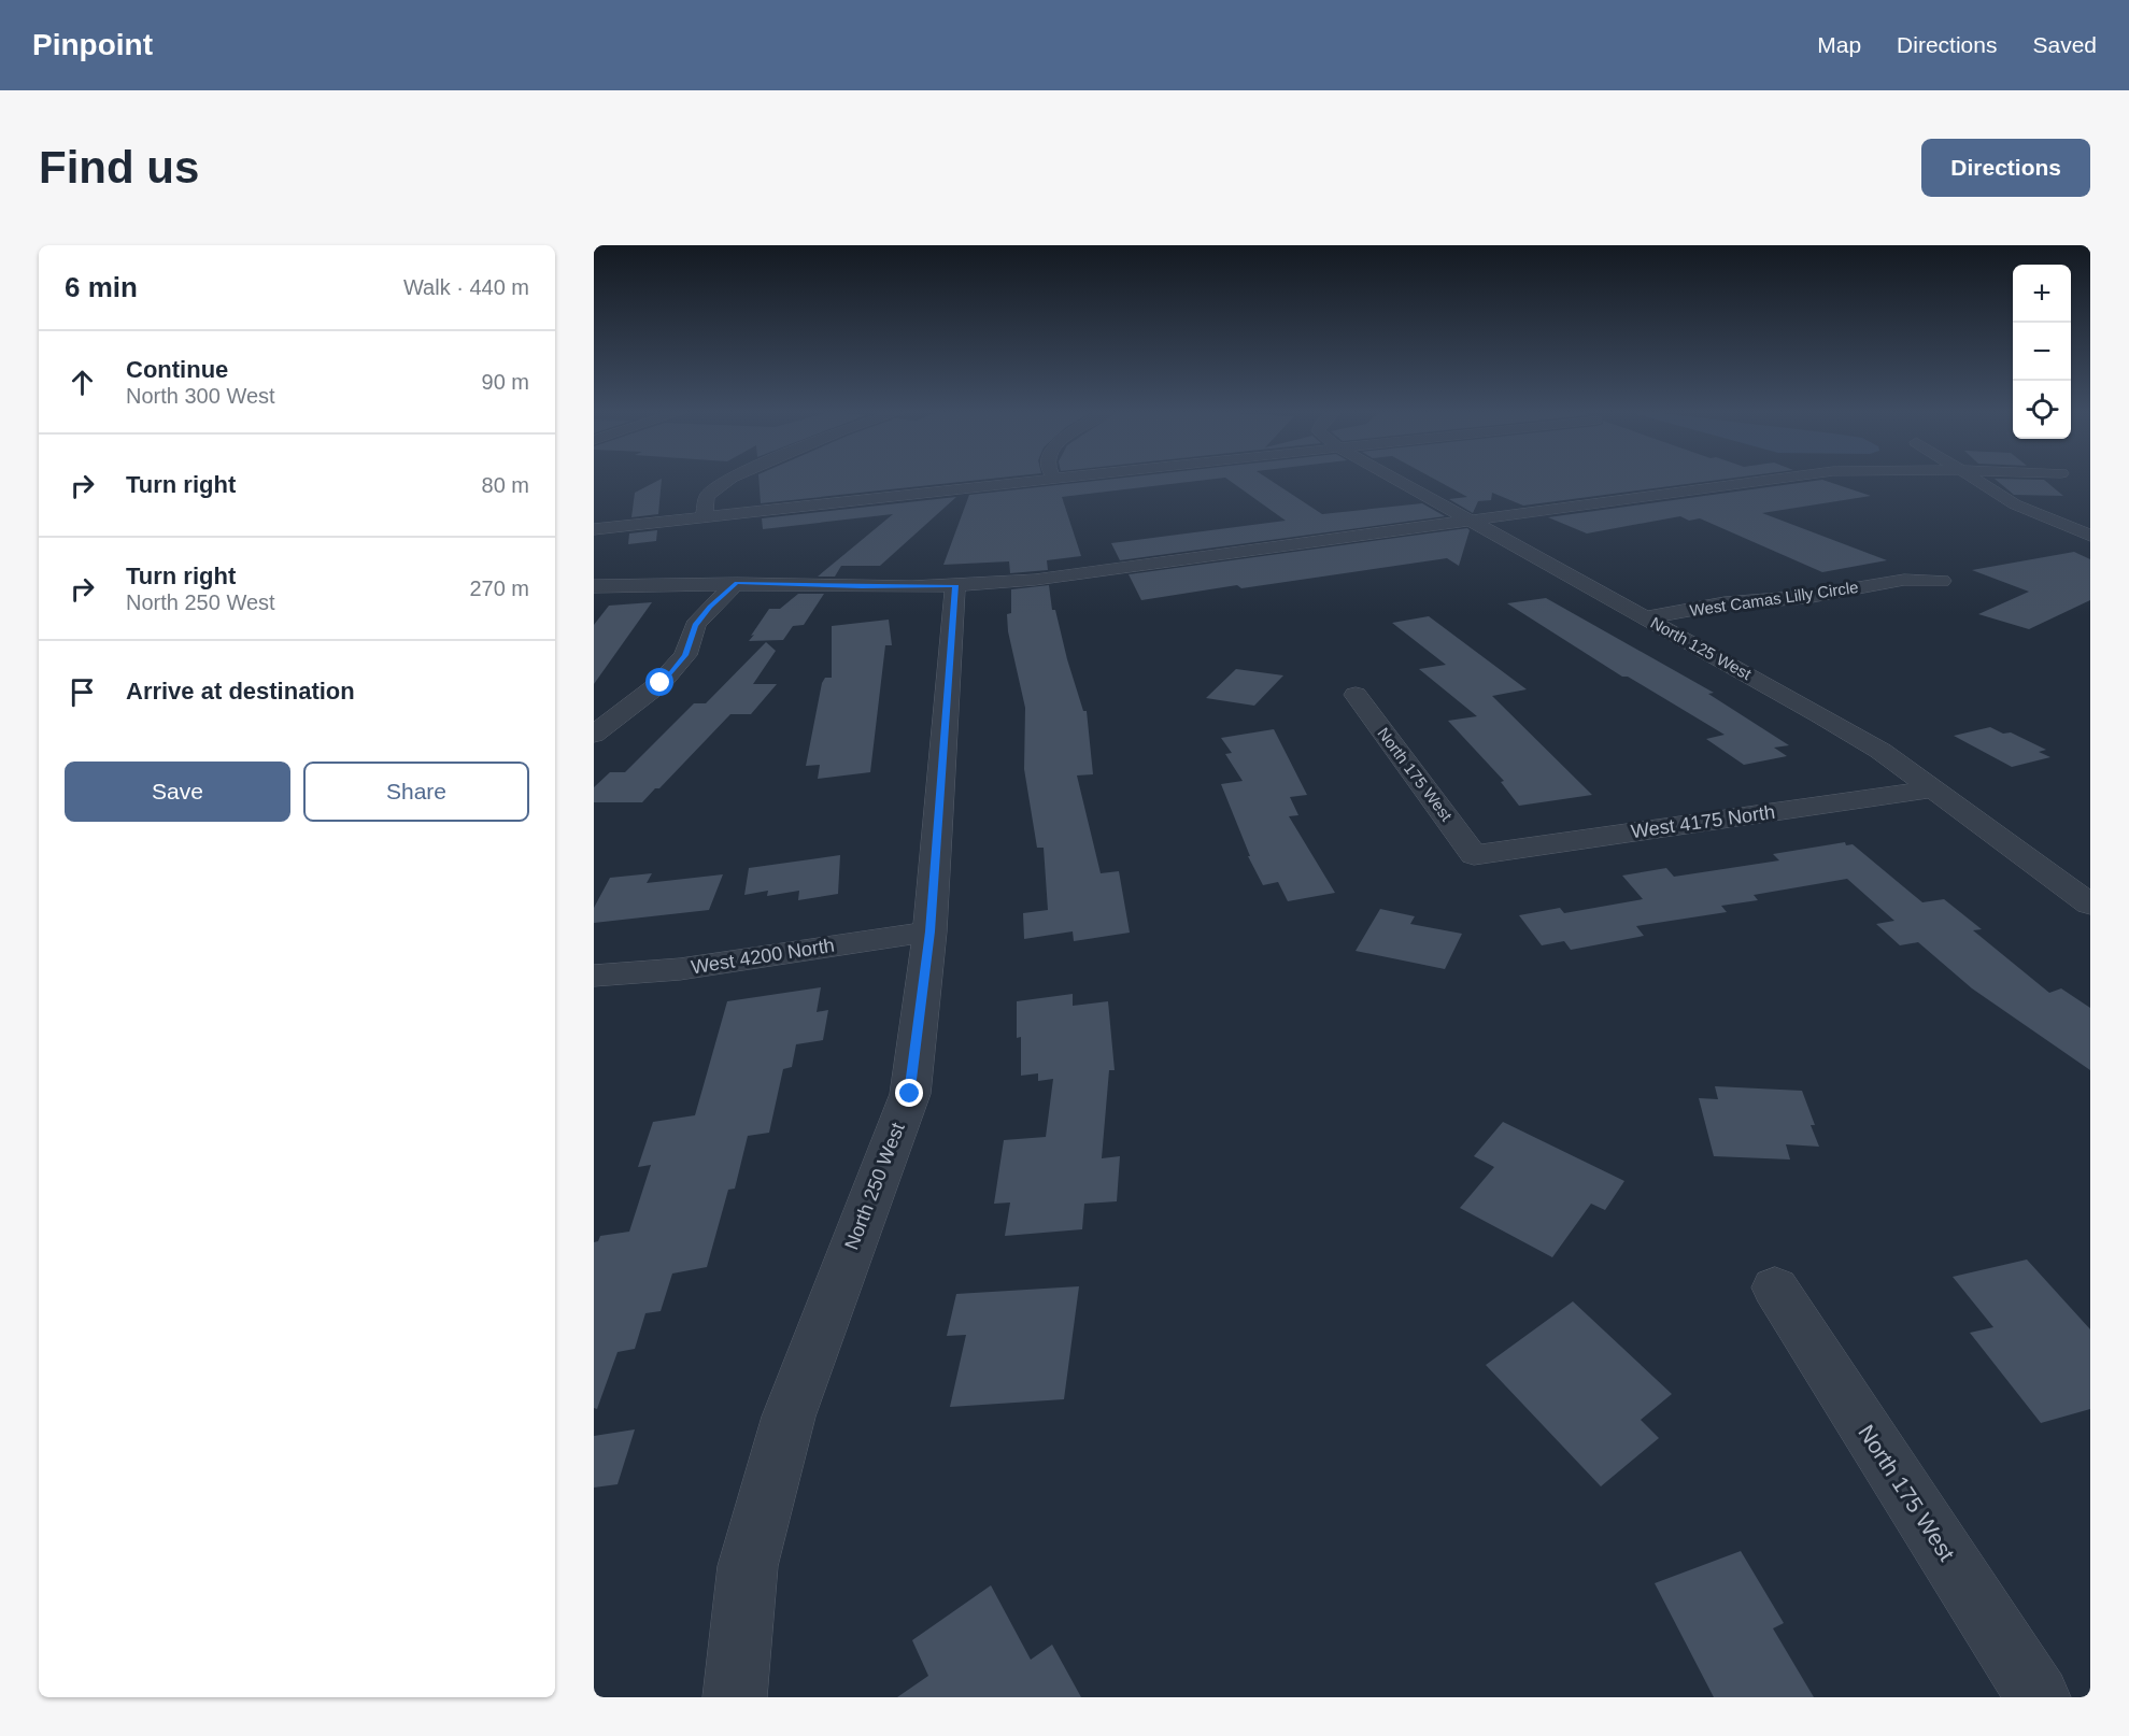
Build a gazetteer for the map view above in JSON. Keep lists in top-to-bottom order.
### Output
{
  "streets": {
    "street": [
      "West Camas Lilly Circle",
      "North 125 West",
      "North 175 West",
      "West 4175 North",
      "West 4200 North",
      "North 250 West"
    ]
  },
  "crossings": [
    ["West Camas Lilly Circle", "North 125 West"],
    ["North 125 West", "West 4175 North"],
    ["North 175 West", "West 4175 North"],
    ["West 4200 North", "North 250 West"]
  ],
  "page": {
    "header": "Pinpoint",
    "nav": ["Map", "Directions", "Saved"],
    "buttons": [
      "Directions",
      ["Save", "Share"]
    ],
    "title": "Find us",
    "heading": ["6 min", "Walk · 440 m"],
    "map_buttons": ["+", "−"],
    "list": [
      ["Continue", "North 300 West", "90 m"],
      ["Turn right", "80 m"],
      ["Turn right", "North 250 West", "270 m"],
      "Arrive at destination"
    ]
  }
}
